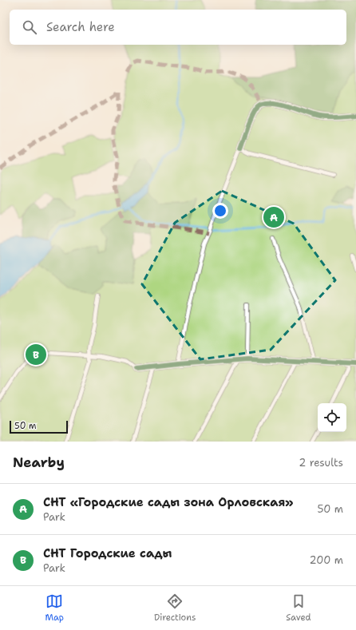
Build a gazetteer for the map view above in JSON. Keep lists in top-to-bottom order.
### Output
{
  "scale_bar": "50 m",
  "page": {
    "search": "Search here",
    "pins": ["A", "B"],
    "scale": "50 m",
    "heading": ["Nearby", "2 results"],
    "list": [
      {
        "mark": "A",
        "name": "СНТ «Городские сады зона Орловская»",
        "note": "Park",
        "value": "50 m"
      },
      {
        "mark": "B",
        "name": "СНТ Городские сады",
        "note": "Park",
        "value": "200 m"
      }
    ],
    "nav": ["Map", "Directions", "Saved"]
  }
}
